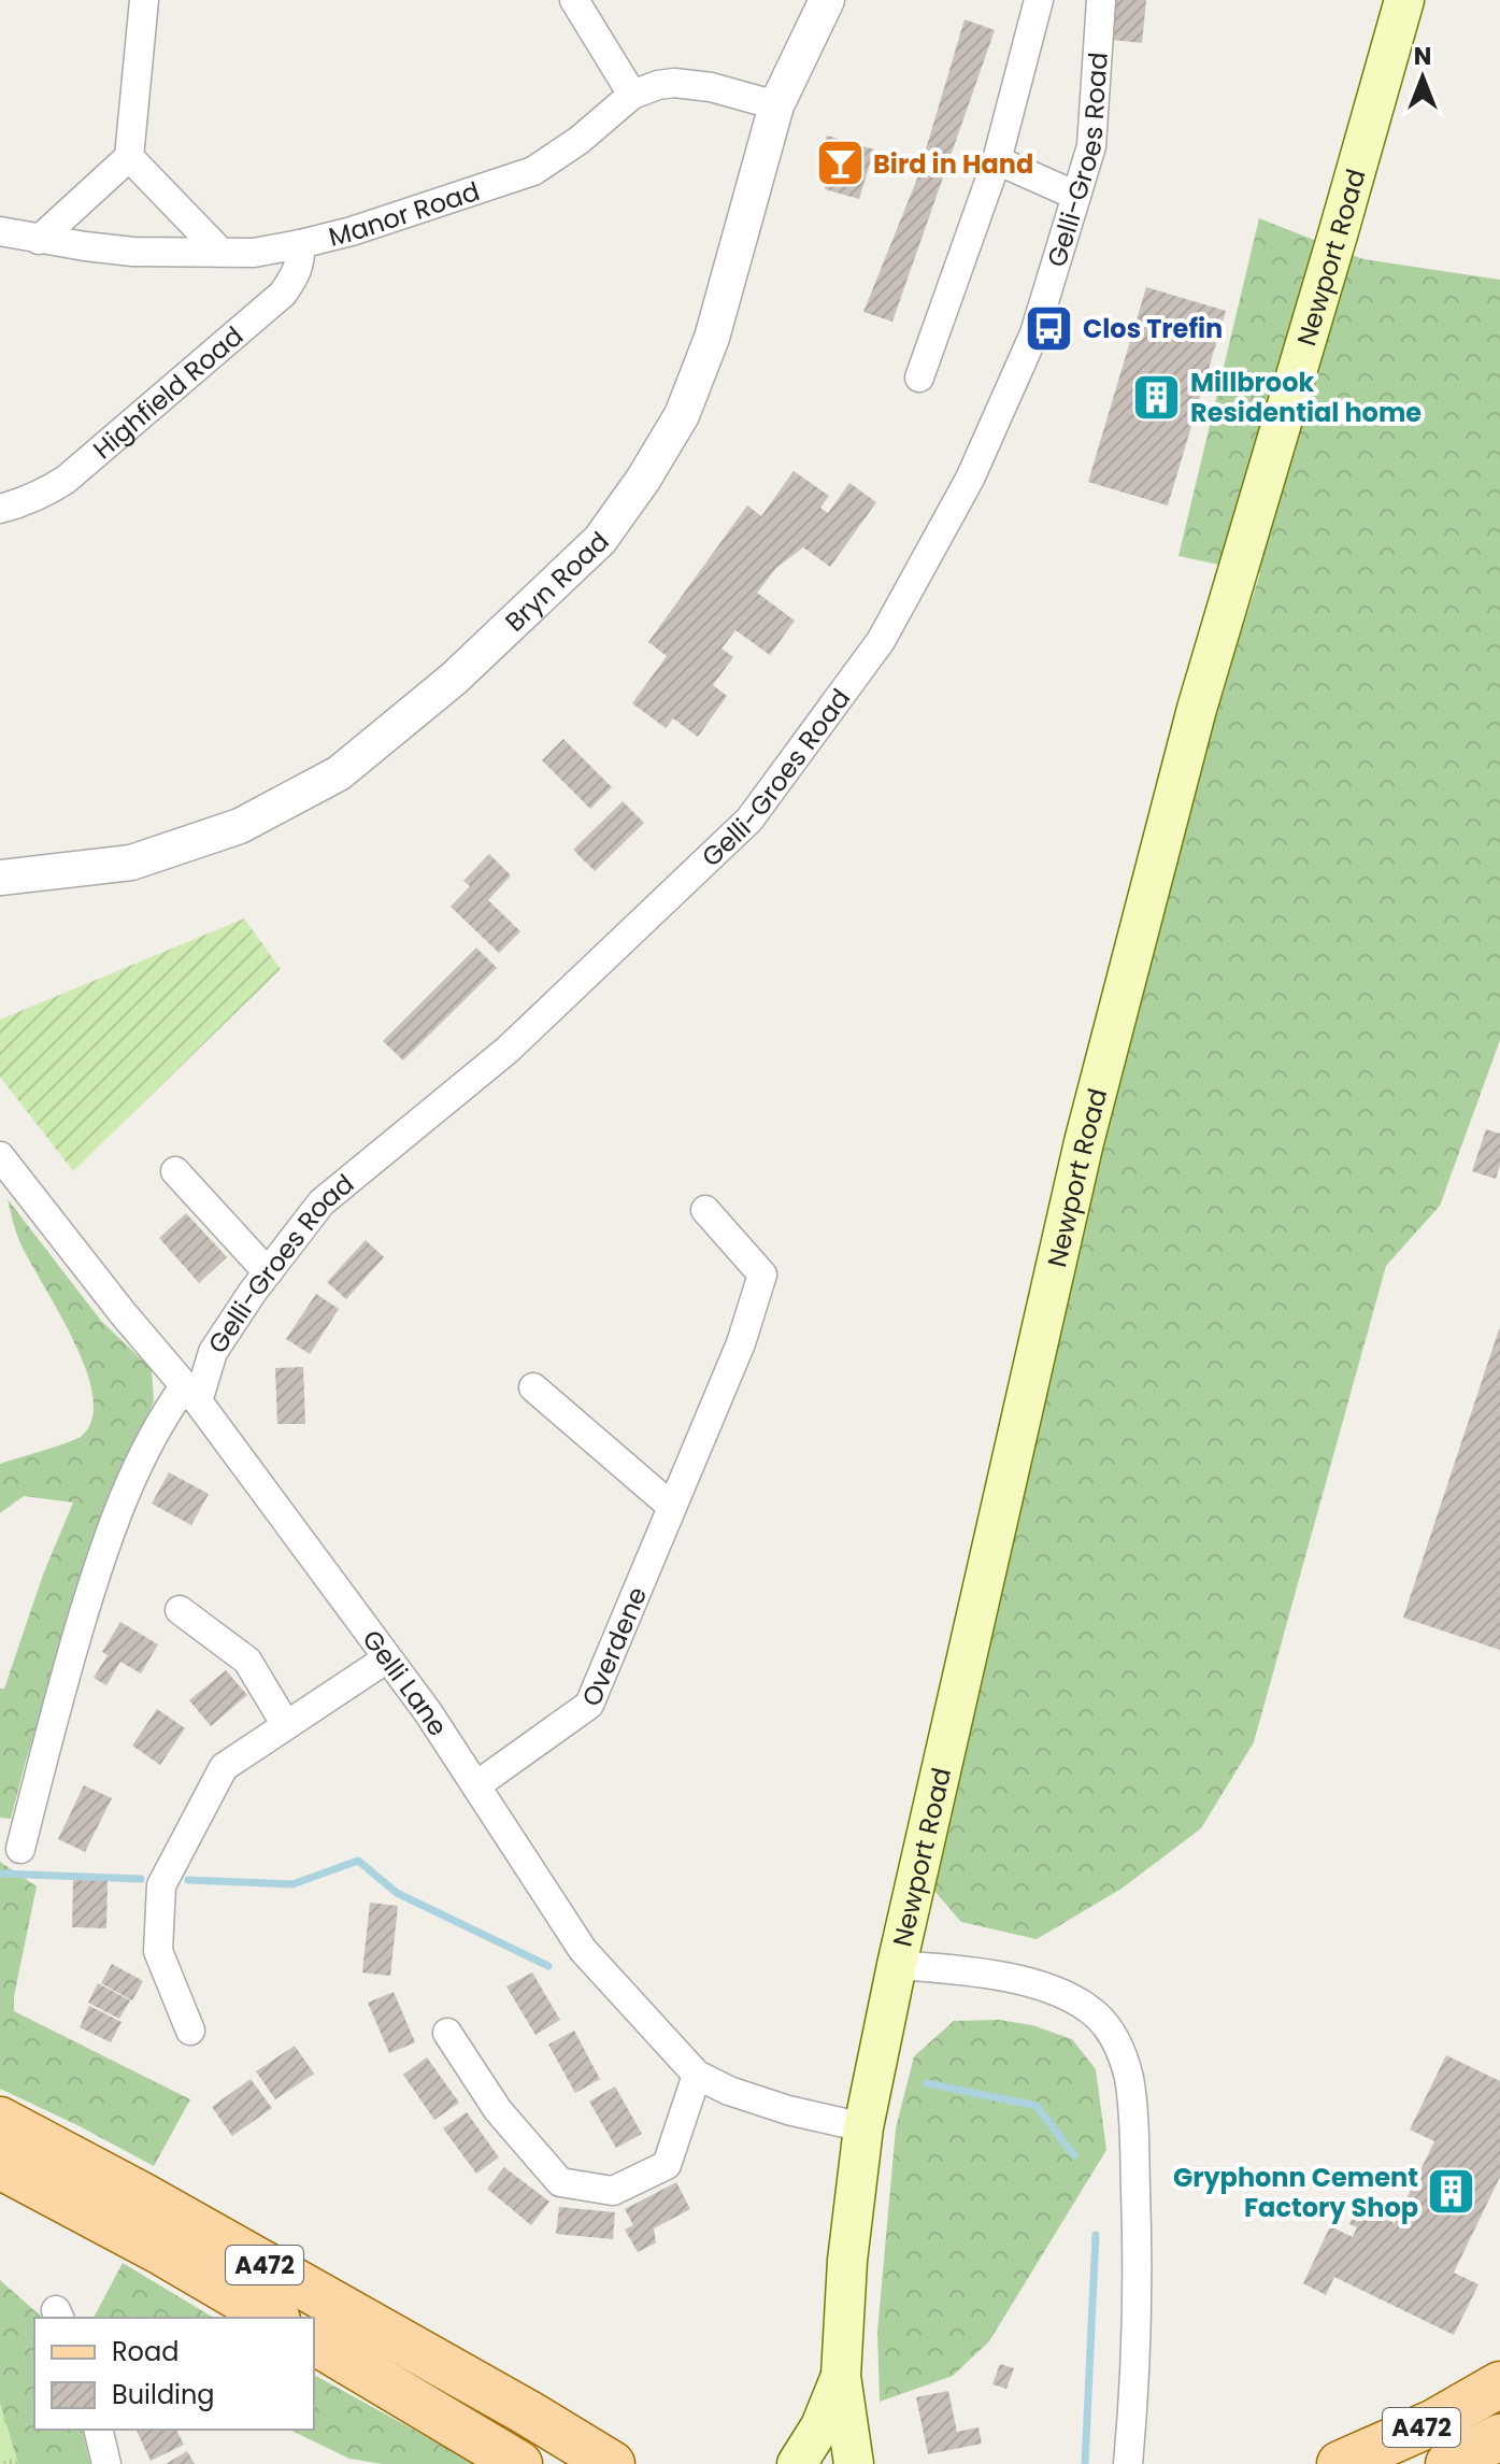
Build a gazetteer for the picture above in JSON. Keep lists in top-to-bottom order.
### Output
{
  "streets": {
    "main road": ["Newport Road", "A472"],
    "street": [
      "Gelli-Groes Road",
      "Manor Road",
      "Highfield Road",
      "Bryn Road",
      "Overdene",
      "Gelli Lane"
    ]
  },
  "crossings": [
    ["Gelli-Groes Road", "Gelli Lane"],
    ["Manor Road", "Highfield Road"],
    ["Manor Road", "Bryn Road"],
    ["Newport Road", "Gelli Lane"],
    ["Overdene", "Gelli Lane"]
  ],
  "places": {
    "bar": ["Bird in Hand"],
    "bus stop": ["Clos Trefin"],
    "building": ["Millbrook Residential home", "Gryphonn Cement Factory Shop"]
  },
  "legend": ["Road", "Building"],
  "north": "top"
}
